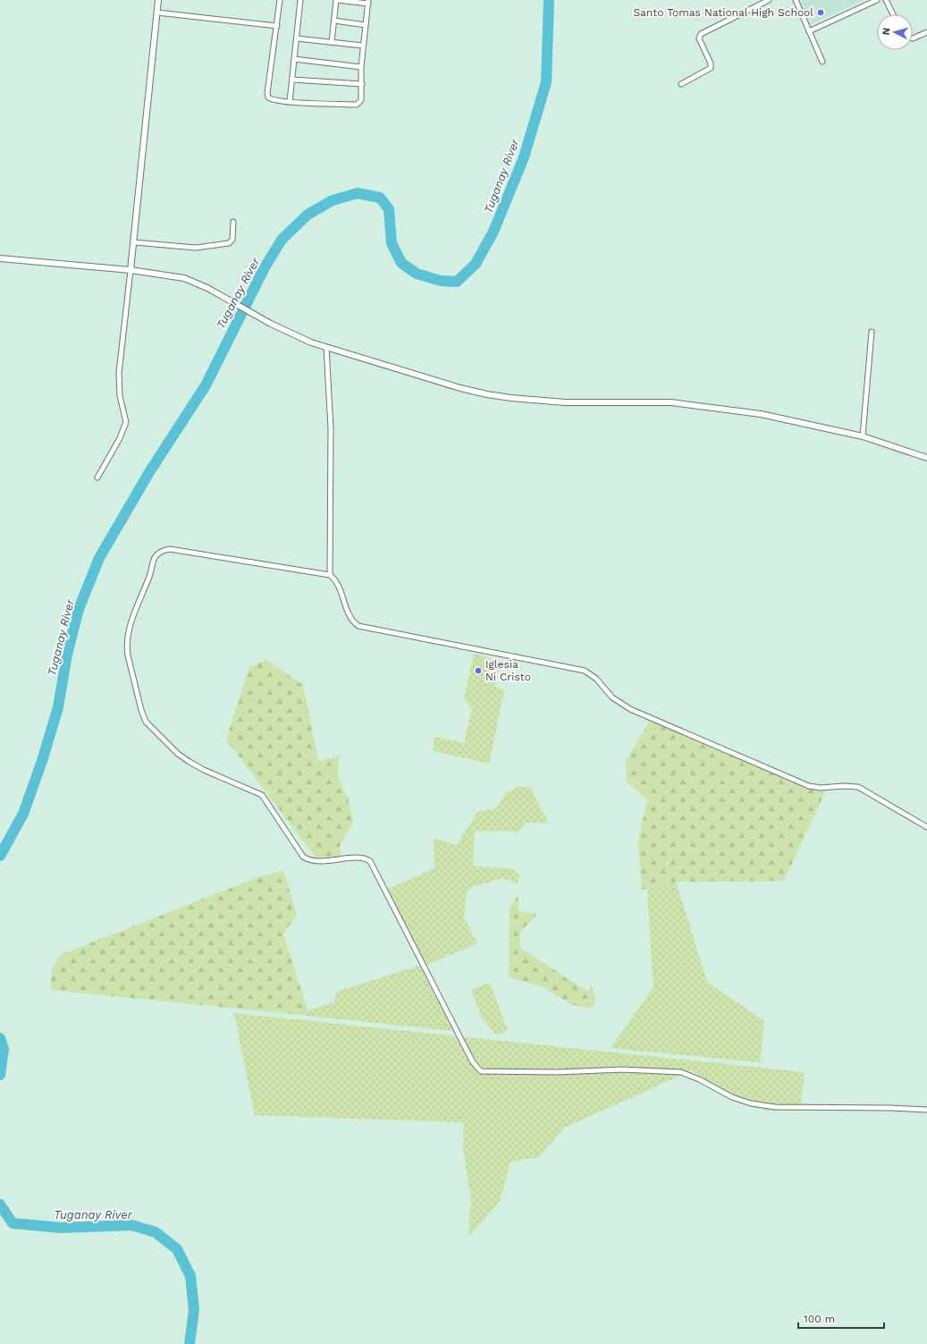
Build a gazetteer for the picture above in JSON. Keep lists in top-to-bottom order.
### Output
{
  "water": ["Tuganay River"],
  "places": ["Santo Tomas National High School", "Iglesia Ni Cristo"],
  "scale_bar": "100 m",
  "north": "left"
}
